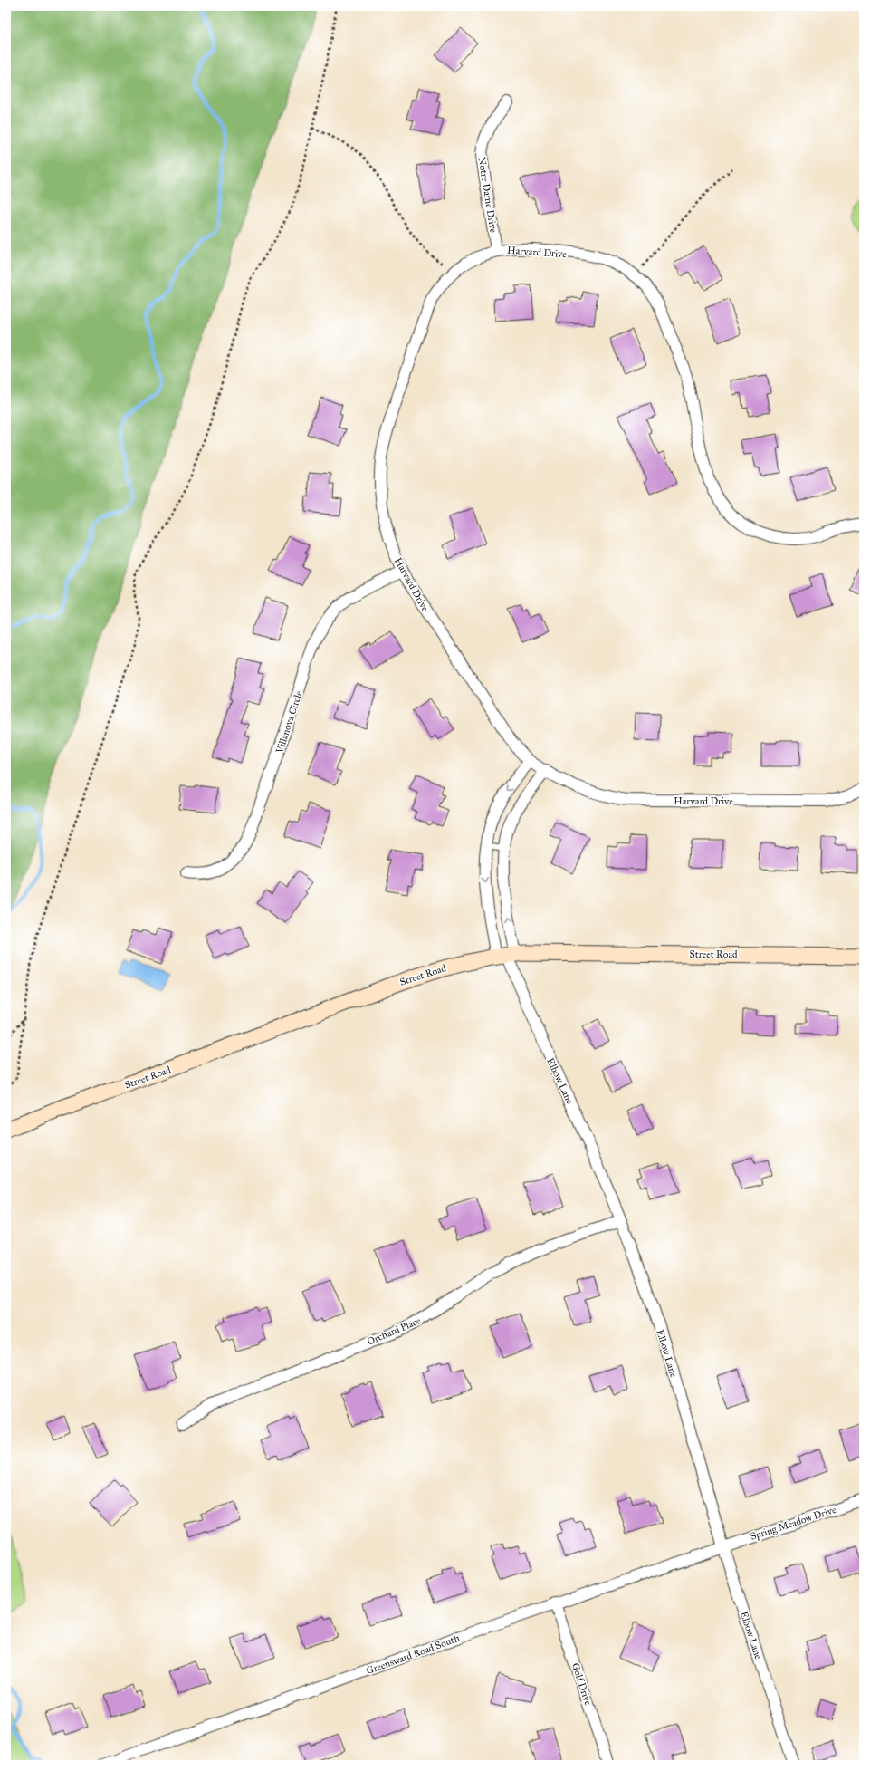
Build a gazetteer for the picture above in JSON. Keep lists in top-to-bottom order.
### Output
{
  "streets": {
    "main road": ["Street Road"],
    "street": [
      "Notre Dame Drive",
      "Harvard Drive",
      "Villanova Circle",
      "Elbow Lane",
      "Orchard Place",
      "Spring Meadow Drive",
      "Greensward Road South",
      "Golf Drive"
    ]
  },
  "crossings": [
    ["Notre Dame Drive", "Harvard Drive"],
    ["Harvard Drive", "Villanova Circle"],
    ["Street Road", "Elbow Lane"],
    ["Elbow Lane", "Orchard Place"],
    ["Elbow Lane", "Spring Meadow Drive"],
    ["Elbow Lane", "Greensward Road South"],
    ["Spring Meadow Drive", "Greensward Road South"],
    ["Greensward Road South", "Golf Drive"]
  ]
}
